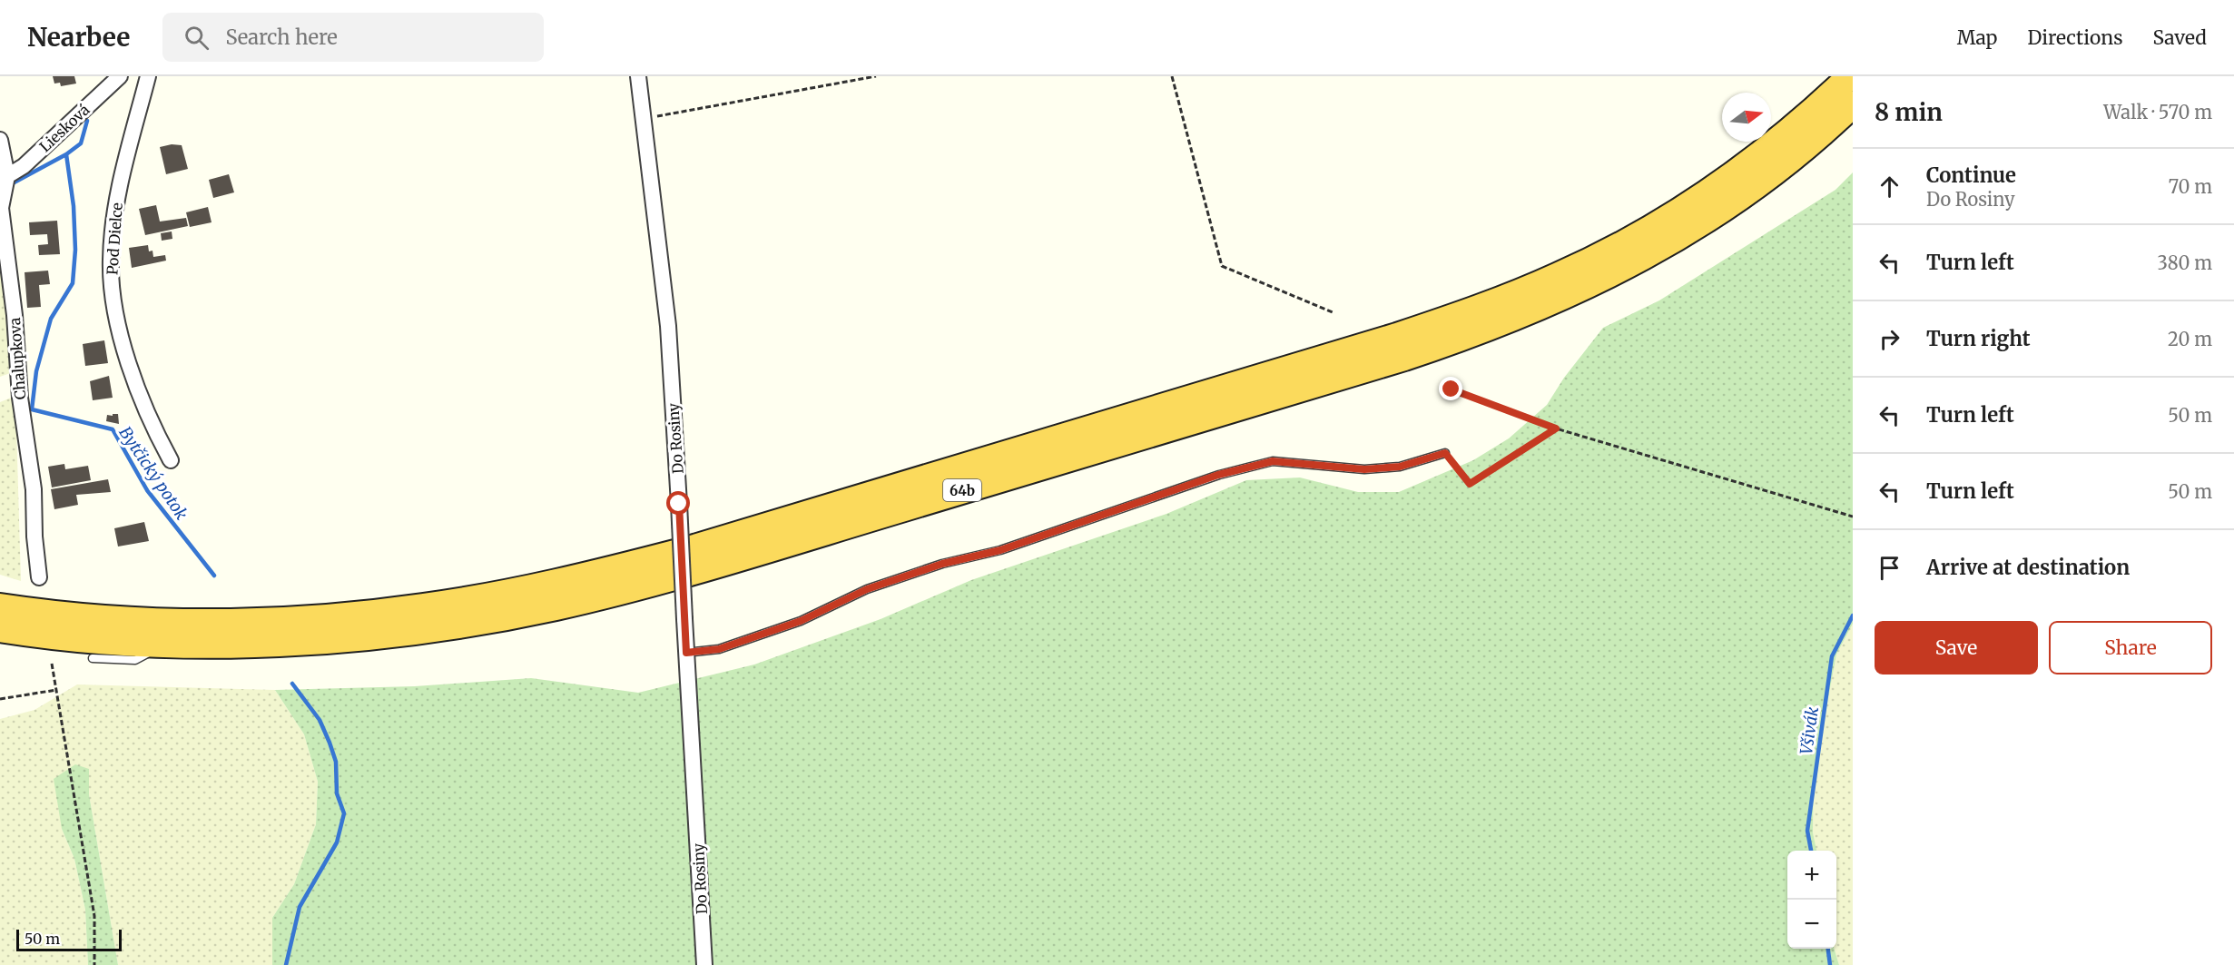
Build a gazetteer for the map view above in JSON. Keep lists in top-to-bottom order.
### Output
{
  "streets": {
    "highway": ["64b"],
    "street": [
      "Liesková",
      "Pod Dielce",
      "Chalupkova",
      "Do Rosiny"
    ]
  },
  "crossings": [
    ["Liesková", "Chalupkova"]
  ],
  "water": ["Bytčický potok", "Všivák"],
  "scale_bar": "50 m",
  "north": "right",
  "page": {
    "header": "Nearbee",
    "search": "Search here",
    "nav": ["Map", "Directions", "Saved"],
    "heading": ["8 min", "Walk · 570 m"],
    "list": [
      ["Continue", "Do Rosiny", "70 m"],
      ["Turn left", "380 m"],
      ["Turn right", "20 m"],
      ["Turn left", "50 m"],
      ["Turn left", "50 m"],
      "Arrive at destination"
    ],
    "buttons": ["Save", "Share"],
    "map_buttons": ["+", "−"],
    "scale": "50 m"
  }
}
